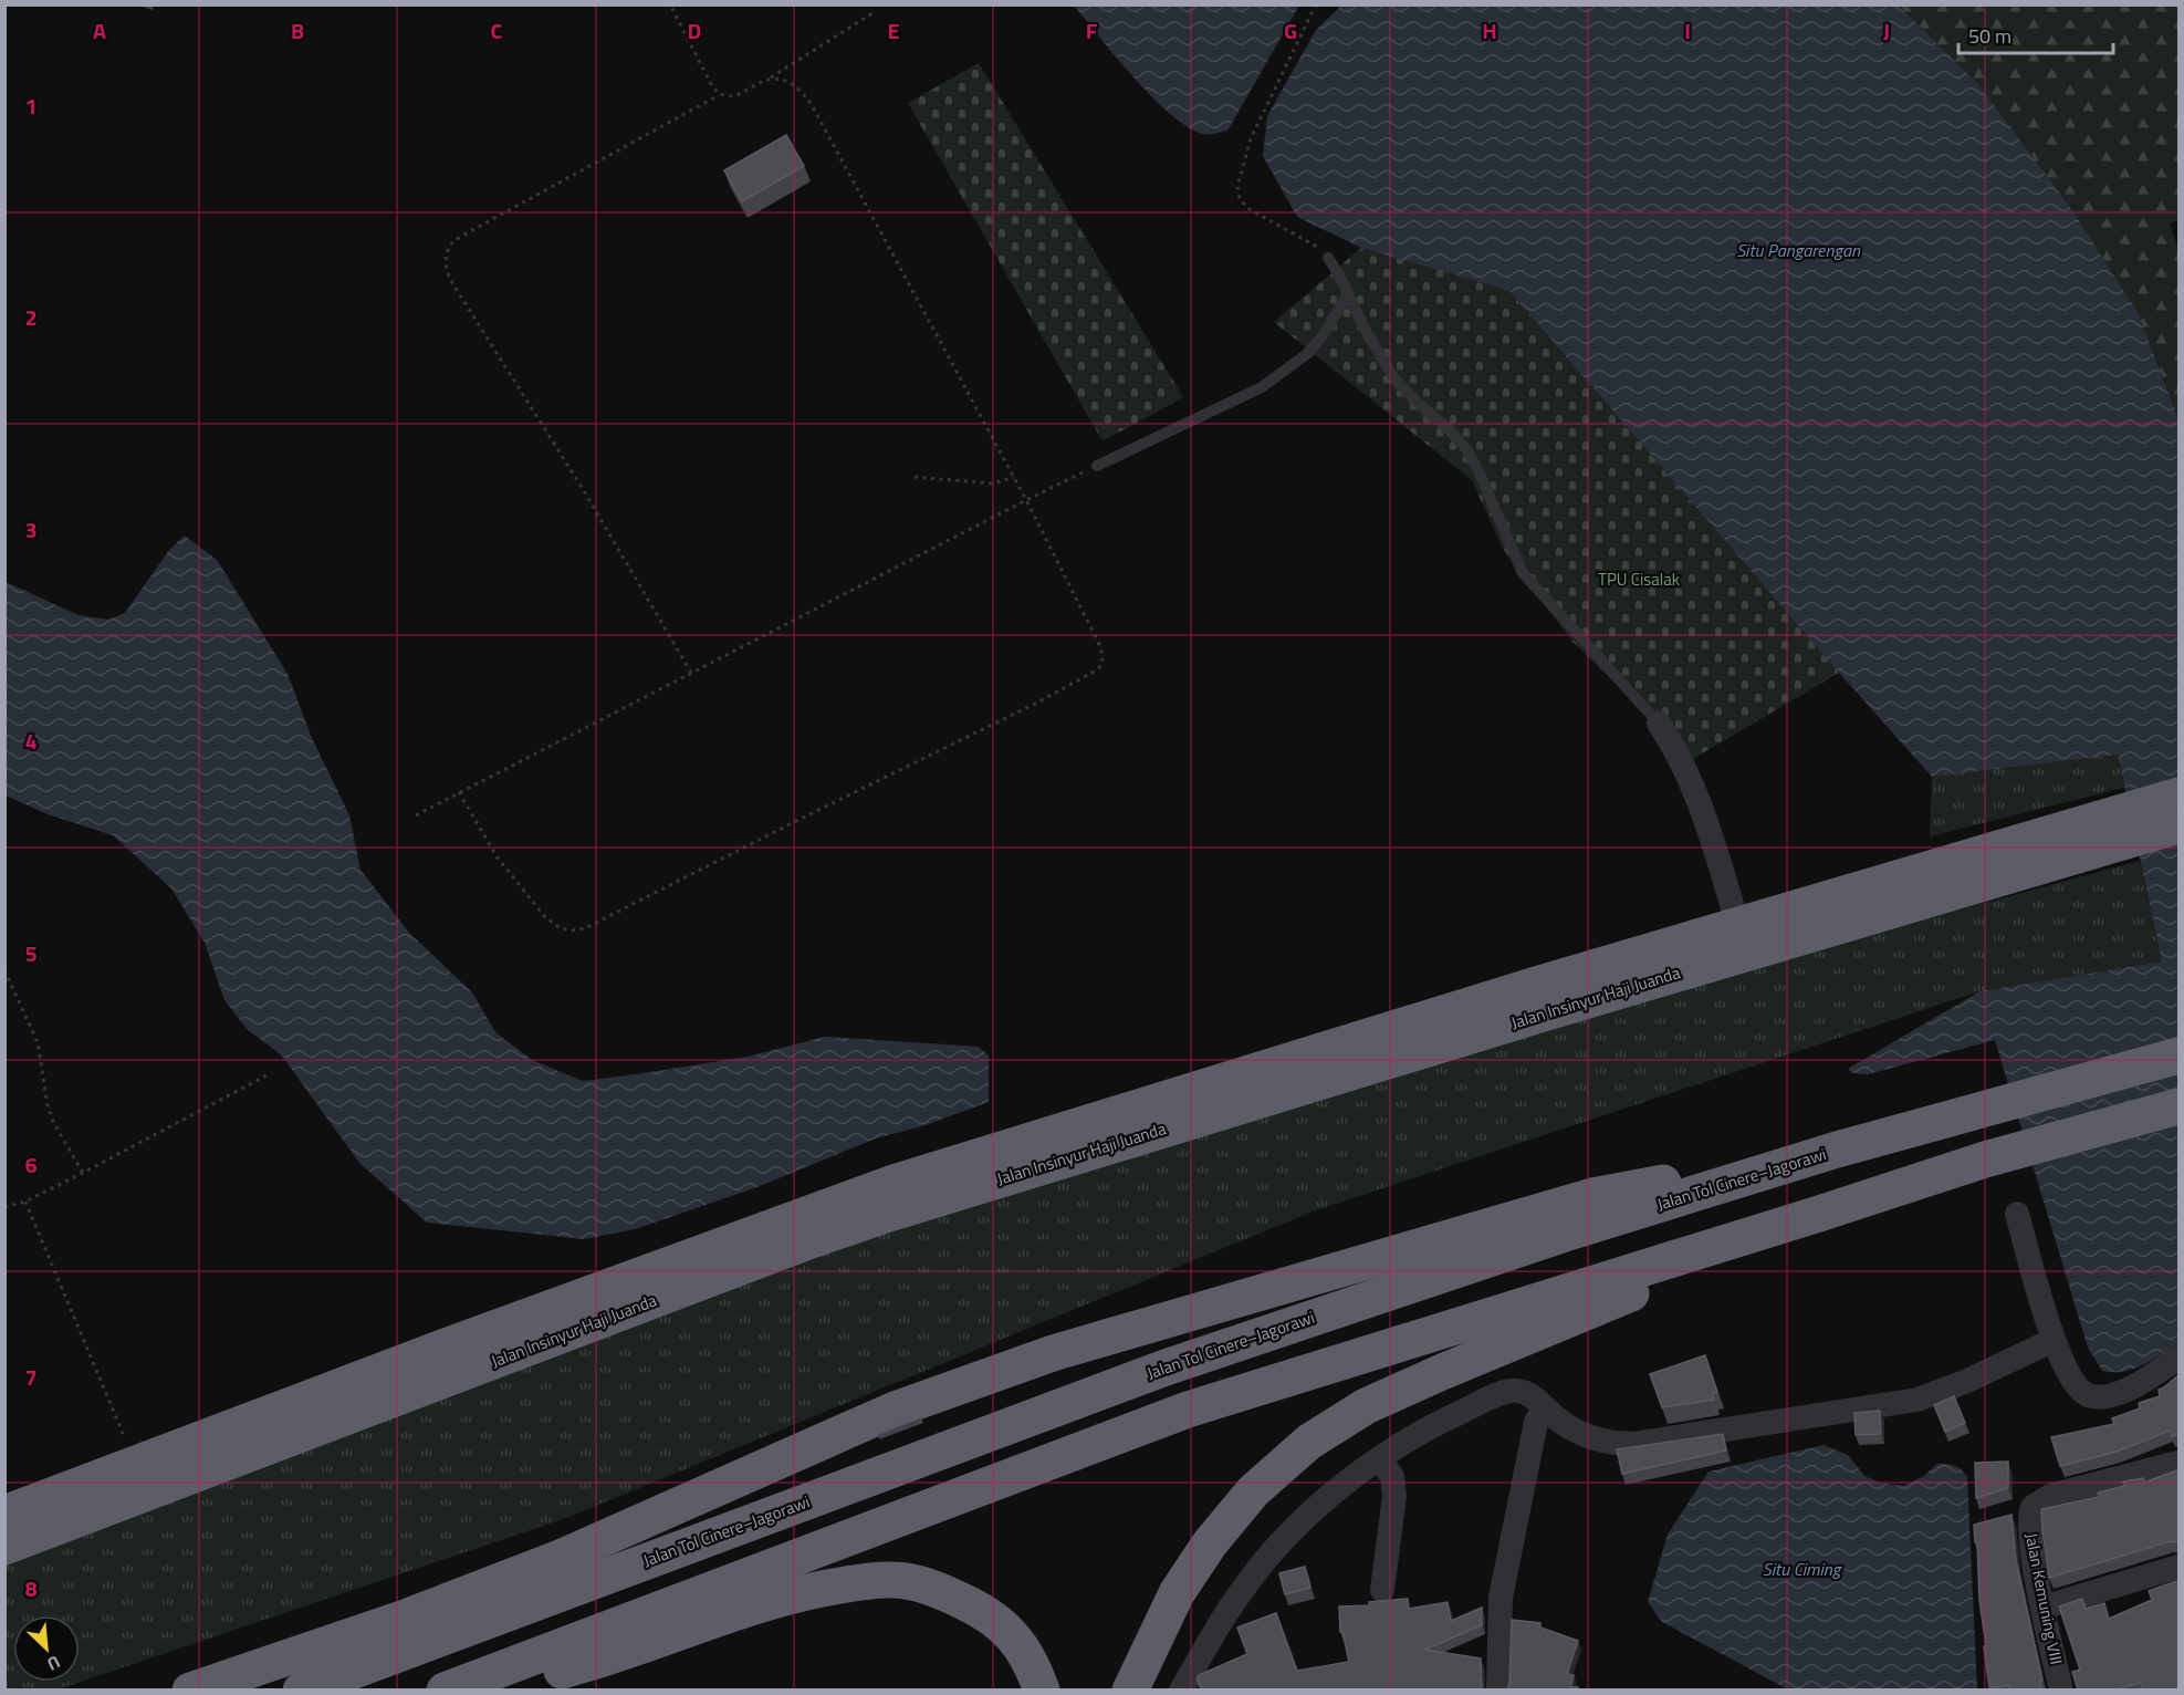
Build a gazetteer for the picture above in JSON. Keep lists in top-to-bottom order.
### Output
{
  "streets": {
    "highway": ["Jalan Insinyur Haji Juanda", "Jalan Tol Cinere–Jagorawi"],
    "street": ["Jalan Kemuning VIII"]
  },
  "water": ["Situ Pangarengan", "Situ Ciming"],
  "parks": ["TPU Cisalak"],
  "scale_bar": "50 m",
  "north": "bottom right",
  "grid": {
    "columns": [
      "A",
      "B",
      "C",
      "D",
      "E",
      "F",
      "G",
      "H",
      "I",
      "J"
    ],
    "rows": [
      "1",
      "2",
      "3",
      "4",
      "5",
      "6",
      "7",
      "8"
    ]
  }
}
